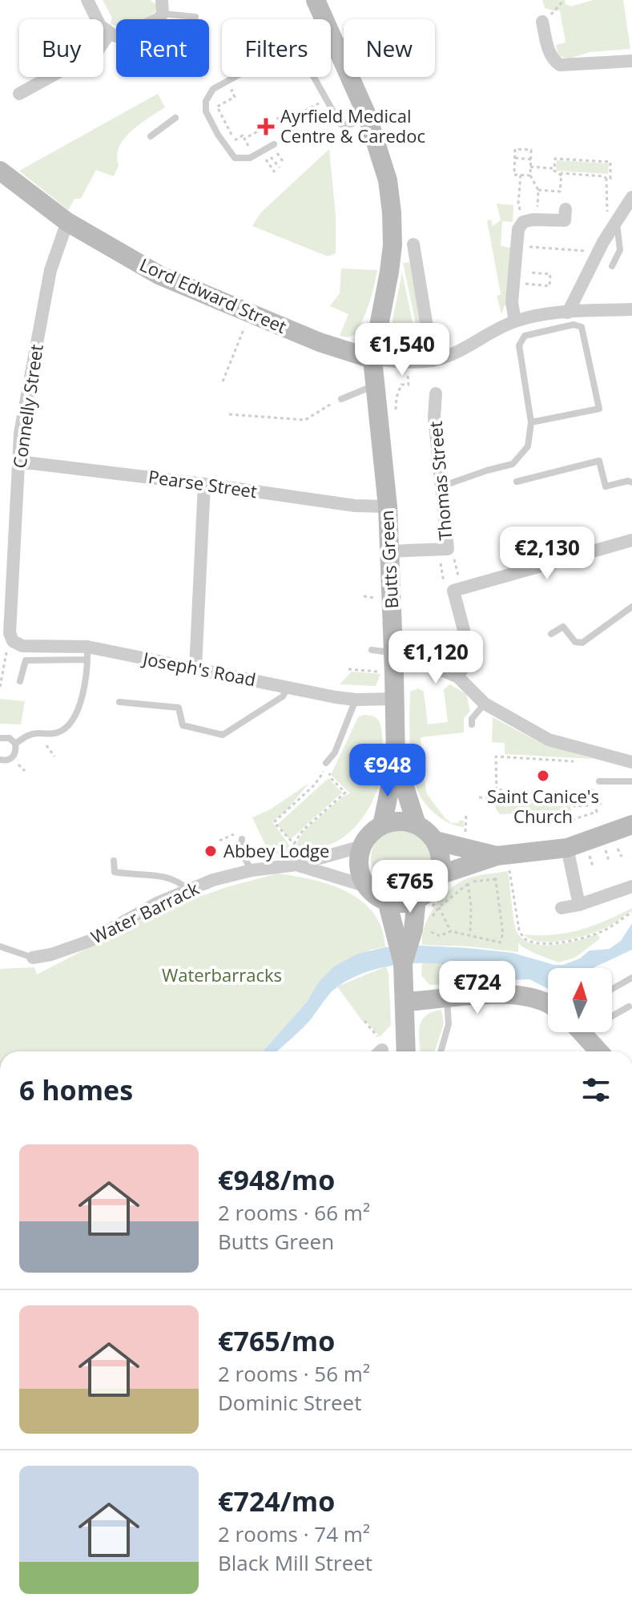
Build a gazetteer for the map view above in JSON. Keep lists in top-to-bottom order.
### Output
{
  "streets": {
    "street": [
      "Lord Edward Street",
      "Connelly Street",
      "Thomas Street",
      "Pearse Street",
      "Butts Green",
      "Joseph's Road",
      "Water Barrack"
    ]
  },
  "crossings": [
    ["Lord Edward Street", "Connelly Street"],
    ["Lord Edward Street", "Butts Green"],
    ["Connelly Street", "Pearse Street"],
    ["Connelly Street", "Joseph's Road"],
    ["Thomas Street", "Butts Green"],
    ["Pearse Street", "Butts Green"],
    ["Butts Green", "Joseph's Road"],
    ["Butts Green", "Water Barrack"]
  ],
  "parks": ["Waterbarracks"],
  "places": {
    "health": ["Ayrfield Medical Centre & Caredoc"],
    "other": ["Saint Canice's Church", "Abbey Lodge"]
  },
  "north": "top",
  "page": {
    "chip": [
      "Buy",
      "Rent",
      "Filters",
      "New"
    ],
    "price": [
      "€1,540",
      "€2,130",
      "€1,120",
      "€948",
      "€765",
      "€724"
    ],
    "heading": "6 homes",
    "list": [
      {
        "name": "€948/mo",
        "note": "2 rooms · 66 m² · Butts Green"
      },
      {
        "name": "€765/mo",
        "note": "2 rooms · 56 m² · Dominic Street"
      },
      {
        "name": "€724/mo",
        "note": "2 rooms · 74 m² · Black Mill Street"
      }
    ]
  }
}
